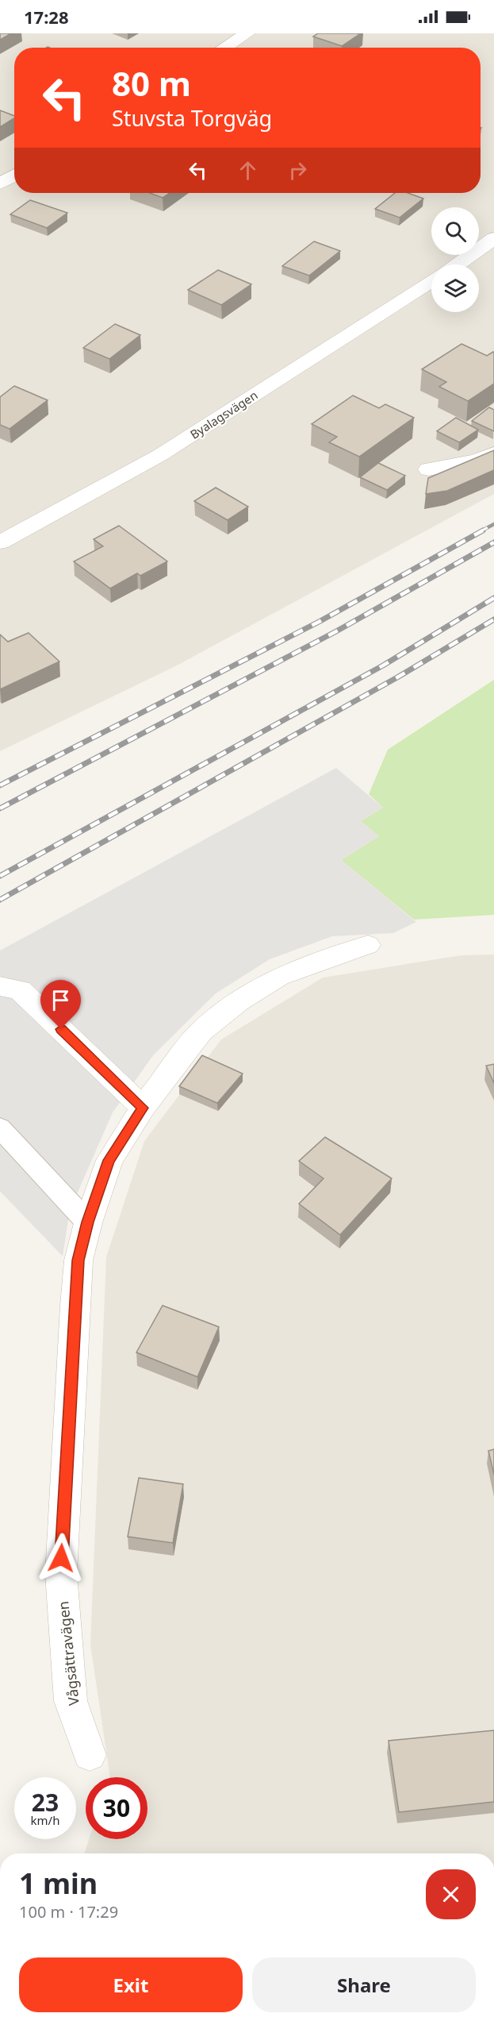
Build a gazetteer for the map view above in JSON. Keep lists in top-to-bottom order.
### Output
{
  "streets": {
    "street": ["Byalagsvägen", "Vågsättravägen"]
  },
  "page": {
    "status": "17:28",
    "turn": ["80 m", "Stuvsta Torgväg"],
    "speed": "23 km/h",
    "limit": "30",
    "heading": ["1 min", "100 m · 17:29"],
    "buttons": ["Exit", "Share"]
  }
}
